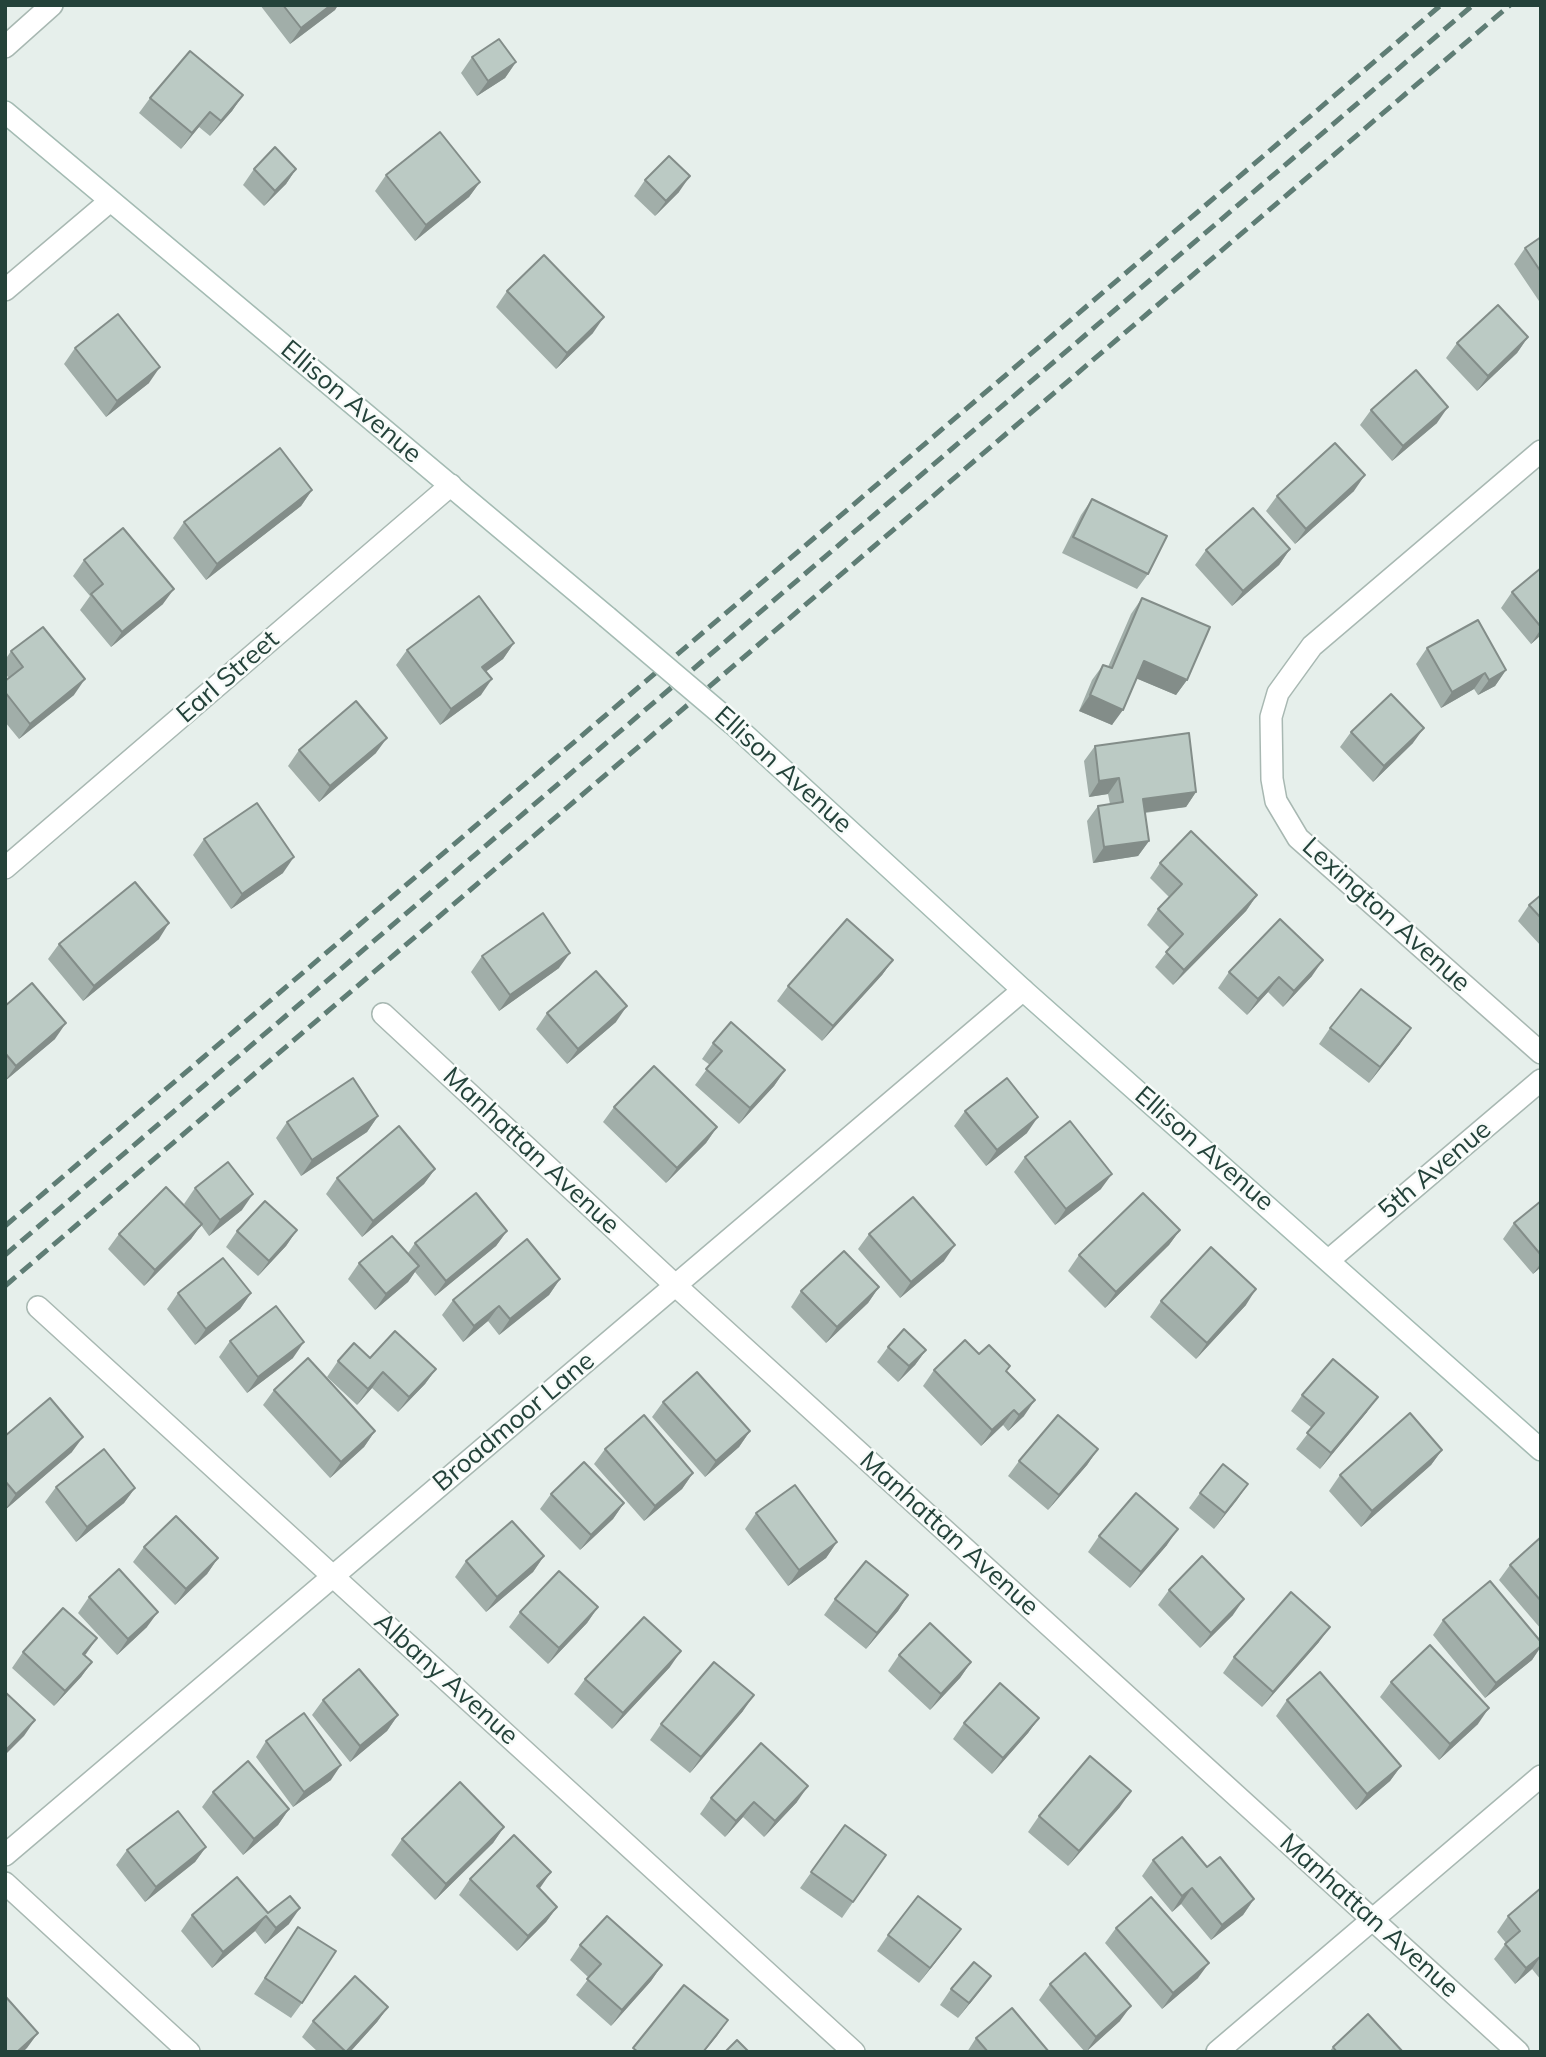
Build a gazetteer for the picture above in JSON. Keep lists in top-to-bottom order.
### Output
{
  "streets": {
    "street": [
      "Ellison Avenue",
      "Earl Street",
      "Lexington Avenue",
      "Manhattan Avenue",
      "5th Avenue",
      "Broadmoor Lane",
      "Albany Avenue"
    ]
  },
  "crossings": [
    ["Ellison Avenue", "Earl Street"],
    ["Ellison Avenue", "5th Avenue"],
    ["Ellison Avenue", "Broadmoor Lane"],
    ["Manhattan Avenue", "Broadmoor Lane"],
    ["Broadmoor Lane", "Albany Avenue"]
  ]
}
